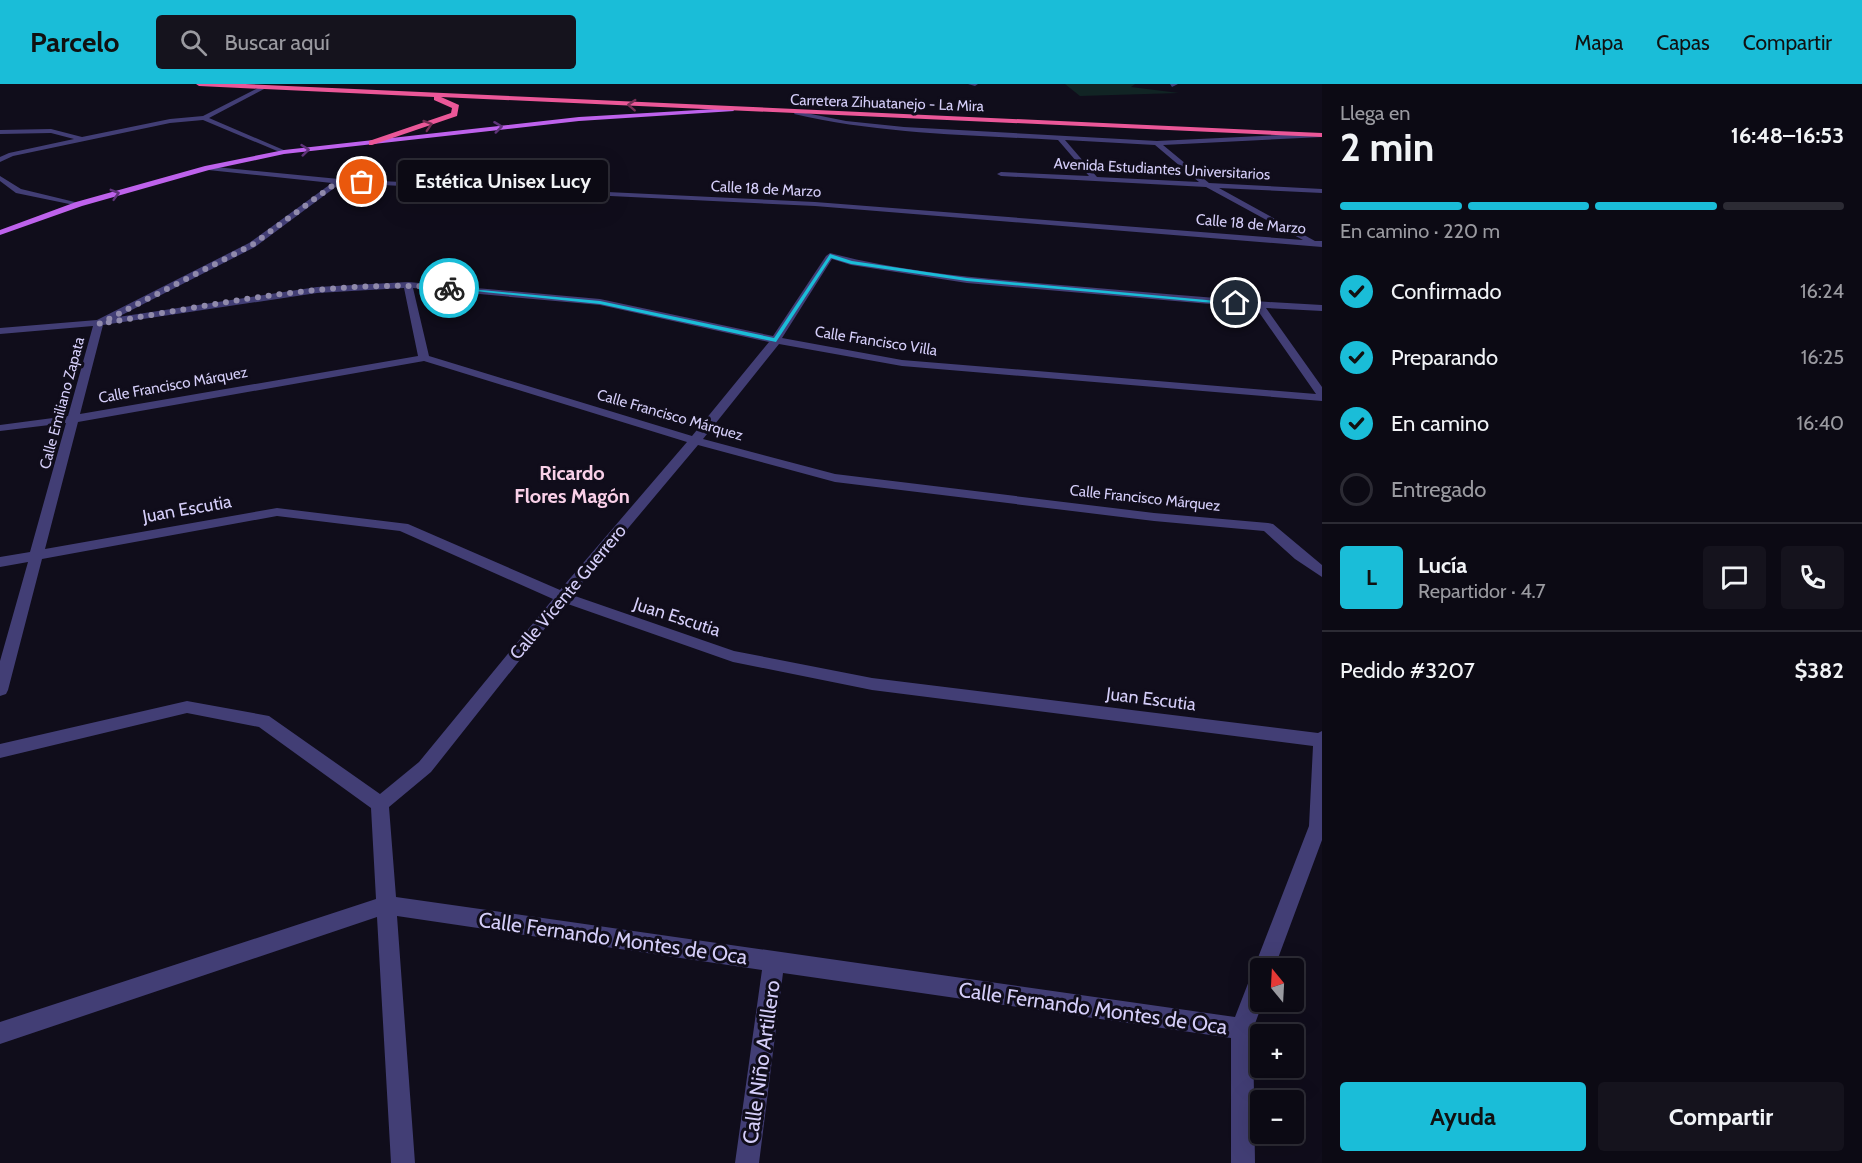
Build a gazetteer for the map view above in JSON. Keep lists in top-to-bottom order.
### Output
{
  "streets": {
    "highway": ["Carretera Zihuatanejo - La Mira"],
    "street": [
      "Avenida Estudiantes Universitarios",
      "Calle 18 de Marzo",
      "Calle Francisco Villa",
      "Calle Francisco Márquez",
      "Calle Emiliano Zapata",
      "Juan Escutia",
      "Calle Vicente Guerrero",
      "Calle Fernando Montes de Oca",
      "Calle Niño Artillero"
    ]
  },
  "crossings": [
    ["Calle 18 de Marzo", "Calle Emiliano Zapata"],
    ["Calle Francisco Villa", "Calle Emiliano Zapata"],
    ["Calle Francisco Villa", "Calle Vicente Guerrero"],
    ["Calle Francisco Márquez", "Calle Emiliano Zapata"],
    ["Calle Francisco Márquez", "Calle Vicente Guerrero"],
    ["Calle Emiliano Zapata", "Juan Escutia"],
    ["Juan Escutia", "Calle Vicente Guerrero"],
    ["Calle Fernando Montes de Oca", "Calle Niño Artillero"]
  ],
  "districts": ["Ricardo Flores Magón"],
  "places": ["Estética Unisex Lucy"],
  "north": "top",
  "page": {
    "header": "Parcelo",
    "search": "Buscar aquí",
    "nav": ["Mapa", "Capas", "Compartir"],
    "heading": ["2 min", "Llega en", "16:48–16:53"],
    "panel": [
      "Lucía",
      "Repartidor · 4.7",
      "Pedido #3207",
      "$382"
    ],
    "bubble": "Estética Unisex Lucy",
    "bar": "En camino · 220 m",
    "list": [
      ["Confirmado", "16:24"],
      ["Preparando", "16:25"],
      ["En camino", "16:40"],
      "Entregado"
    ],
    "round": "L",
    "map_buttons": ["+", "−"],
    "buttons": ["Ayuda", "Compartir"]
  }
}
